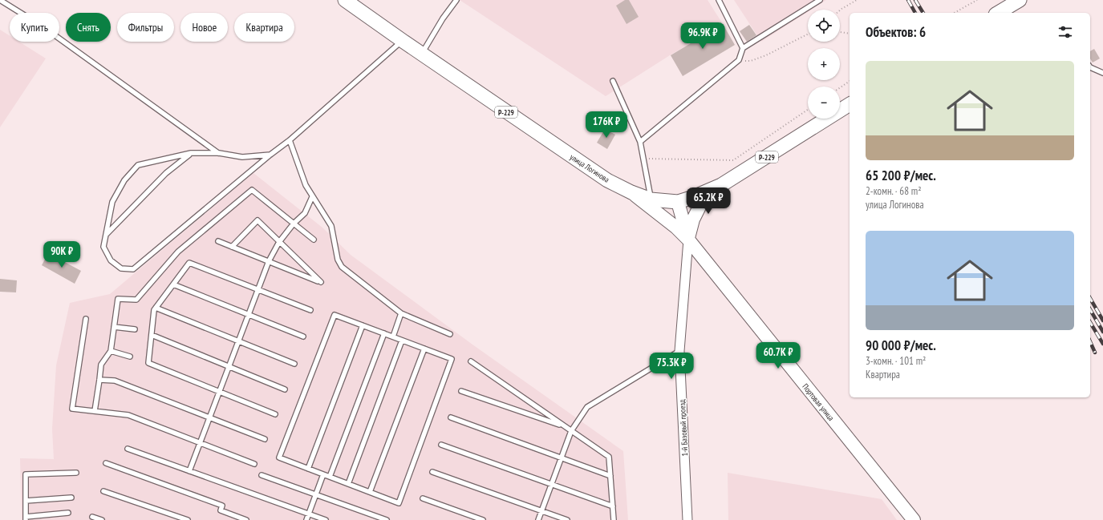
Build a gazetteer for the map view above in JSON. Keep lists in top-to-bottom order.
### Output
{
  "streets": {
    "main road": ["Р-229", "улица Логинова"],
    "street": ["Портовая улица", "1-й Базовый проезд"]
  },
  "crossings": [
    ["улица Логинова", "Портовая улица"],
    ["Портовая улица", "1-й Базовый проезд"]
  ],
  "page": {
    "map_buttons": ["+", "−"],
    "chip": [
      "Купить",
      "Снять",
      "Фильтры",
      "Новое",
      "Квартира"
    ],
    "heading": "Объектов: 6",
    "price": [
      "96.9K ₽",
      "176K ₽",
      "65.2K ₽",
      "90K ₽",
      "60.7K ₽",
      "75.3K ₽"
    ],
    "list": [
      {
        "name": "65 200 ₽/мес.",
        "note": "2-комн. · 68 m² · улица Логинова"
      },
      {
        "name": "90 000 ₽/мес.",
        "note": "3-комн. · 101 m² · Квартира"
      }
    ]
  }
}
